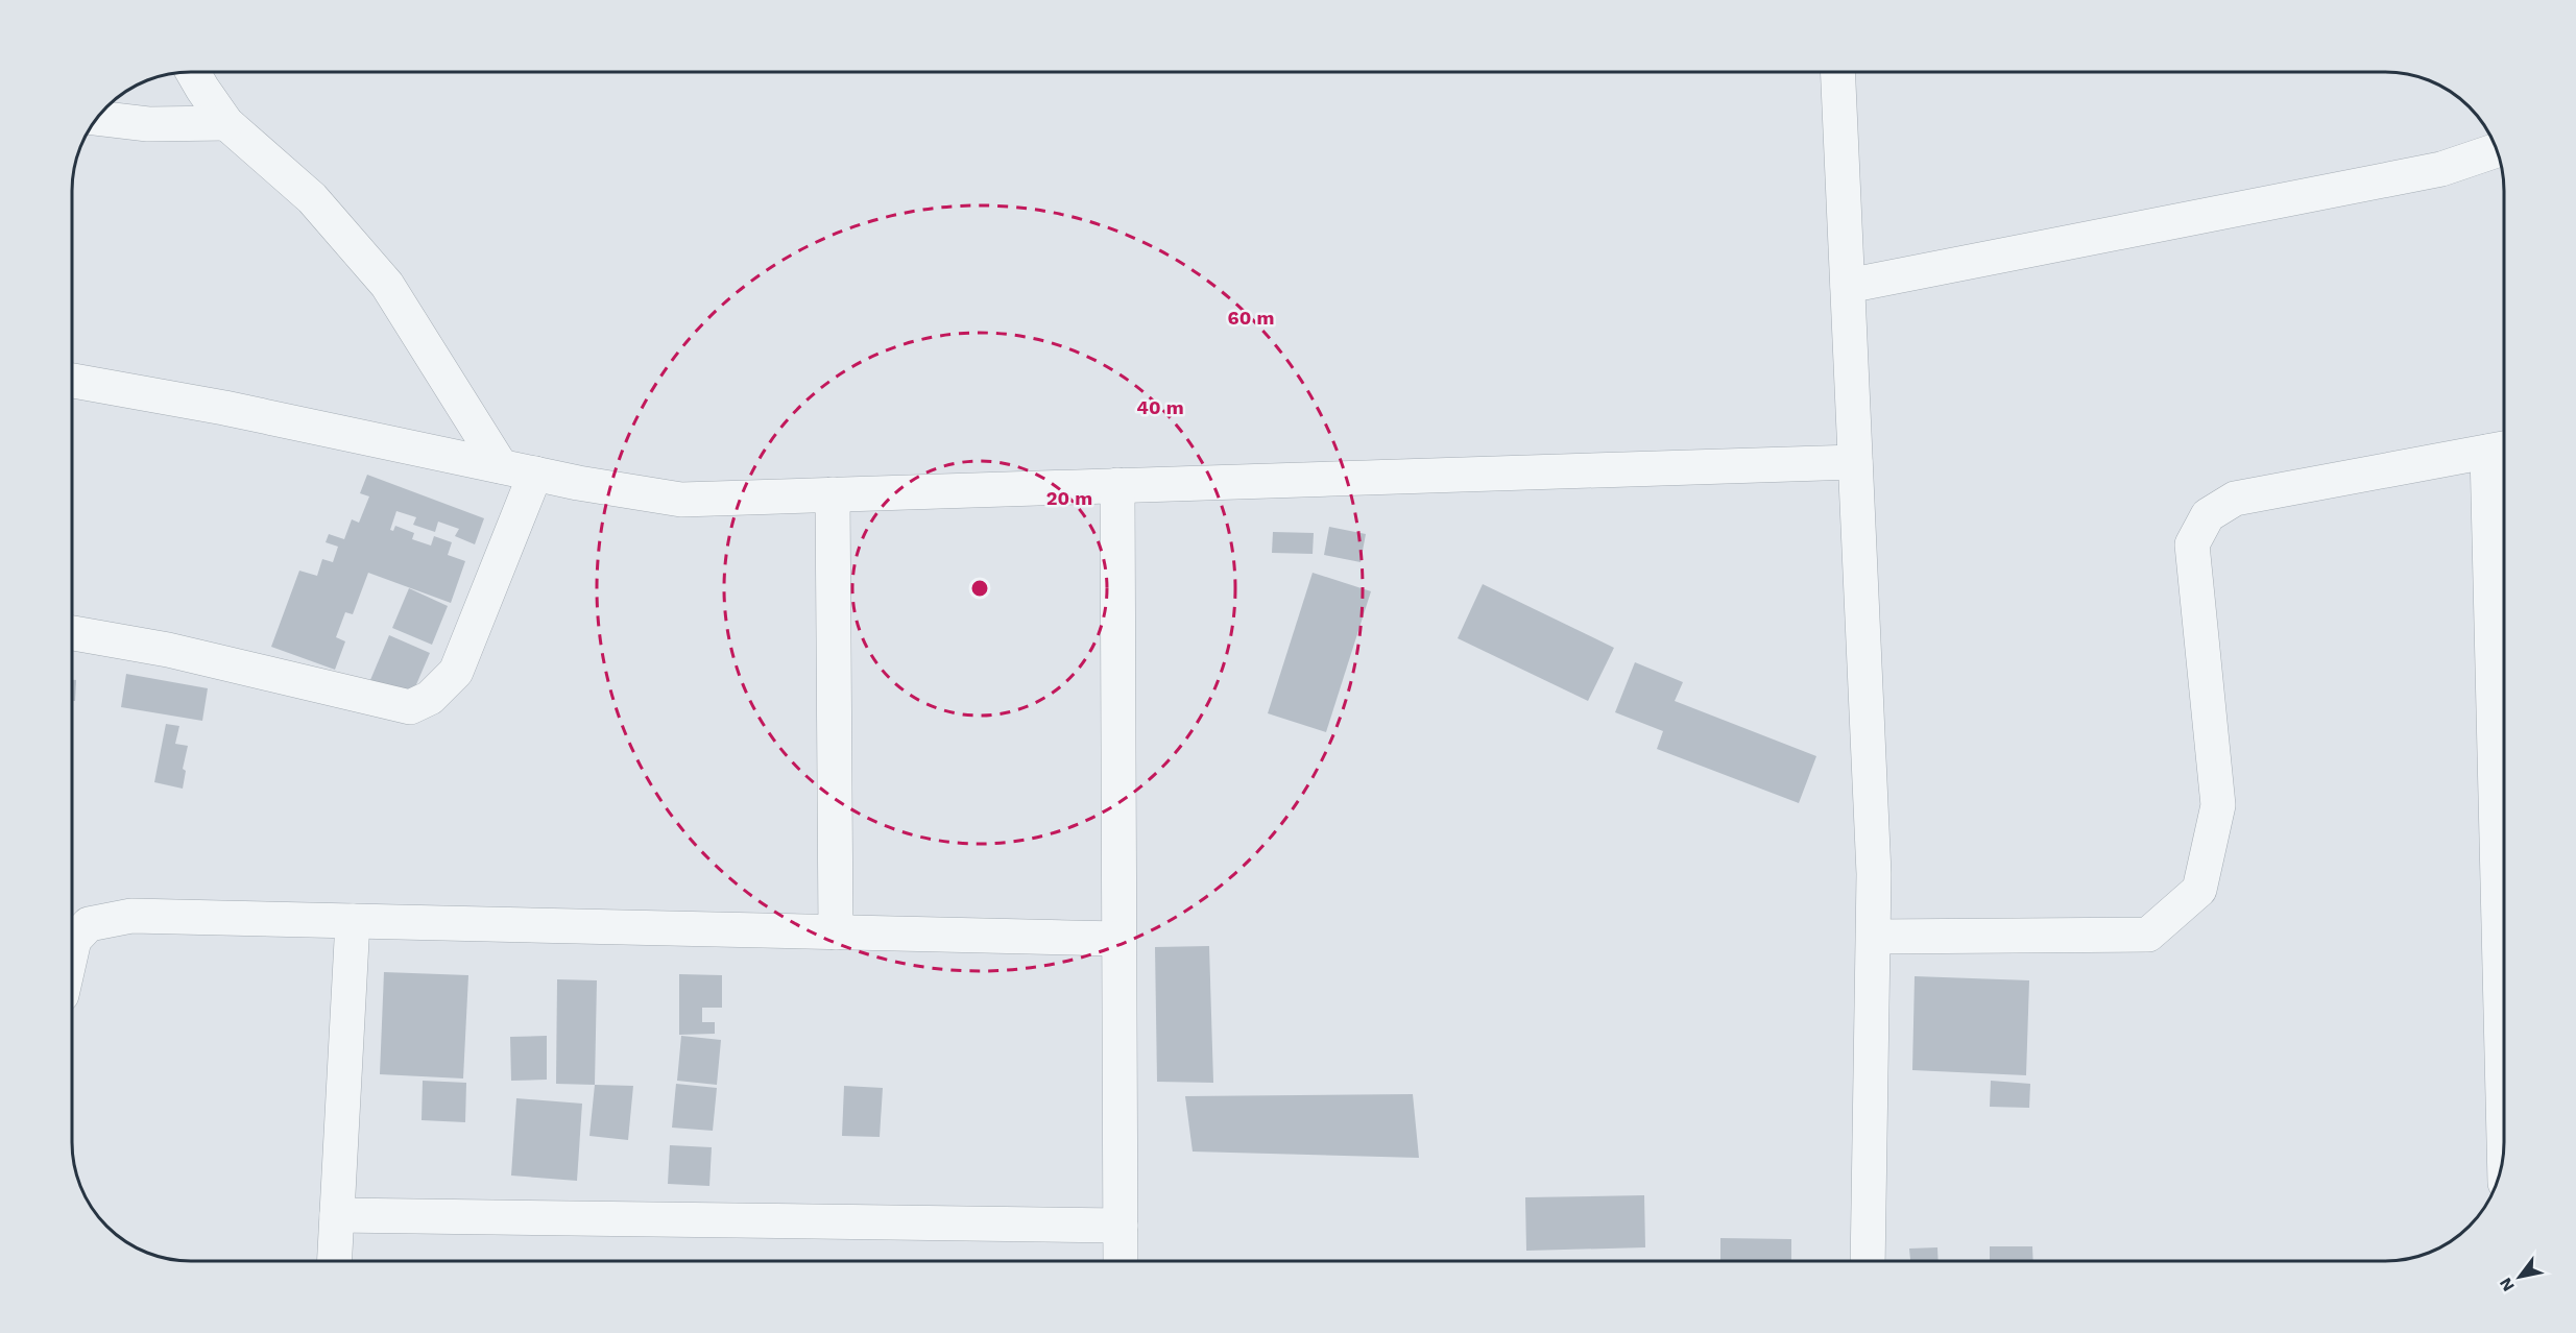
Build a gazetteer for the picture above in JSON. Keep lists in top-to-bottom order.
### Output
{
  "north": "bottom left",
  "rings": ["60 m", "40 m", "20 m"]
}
